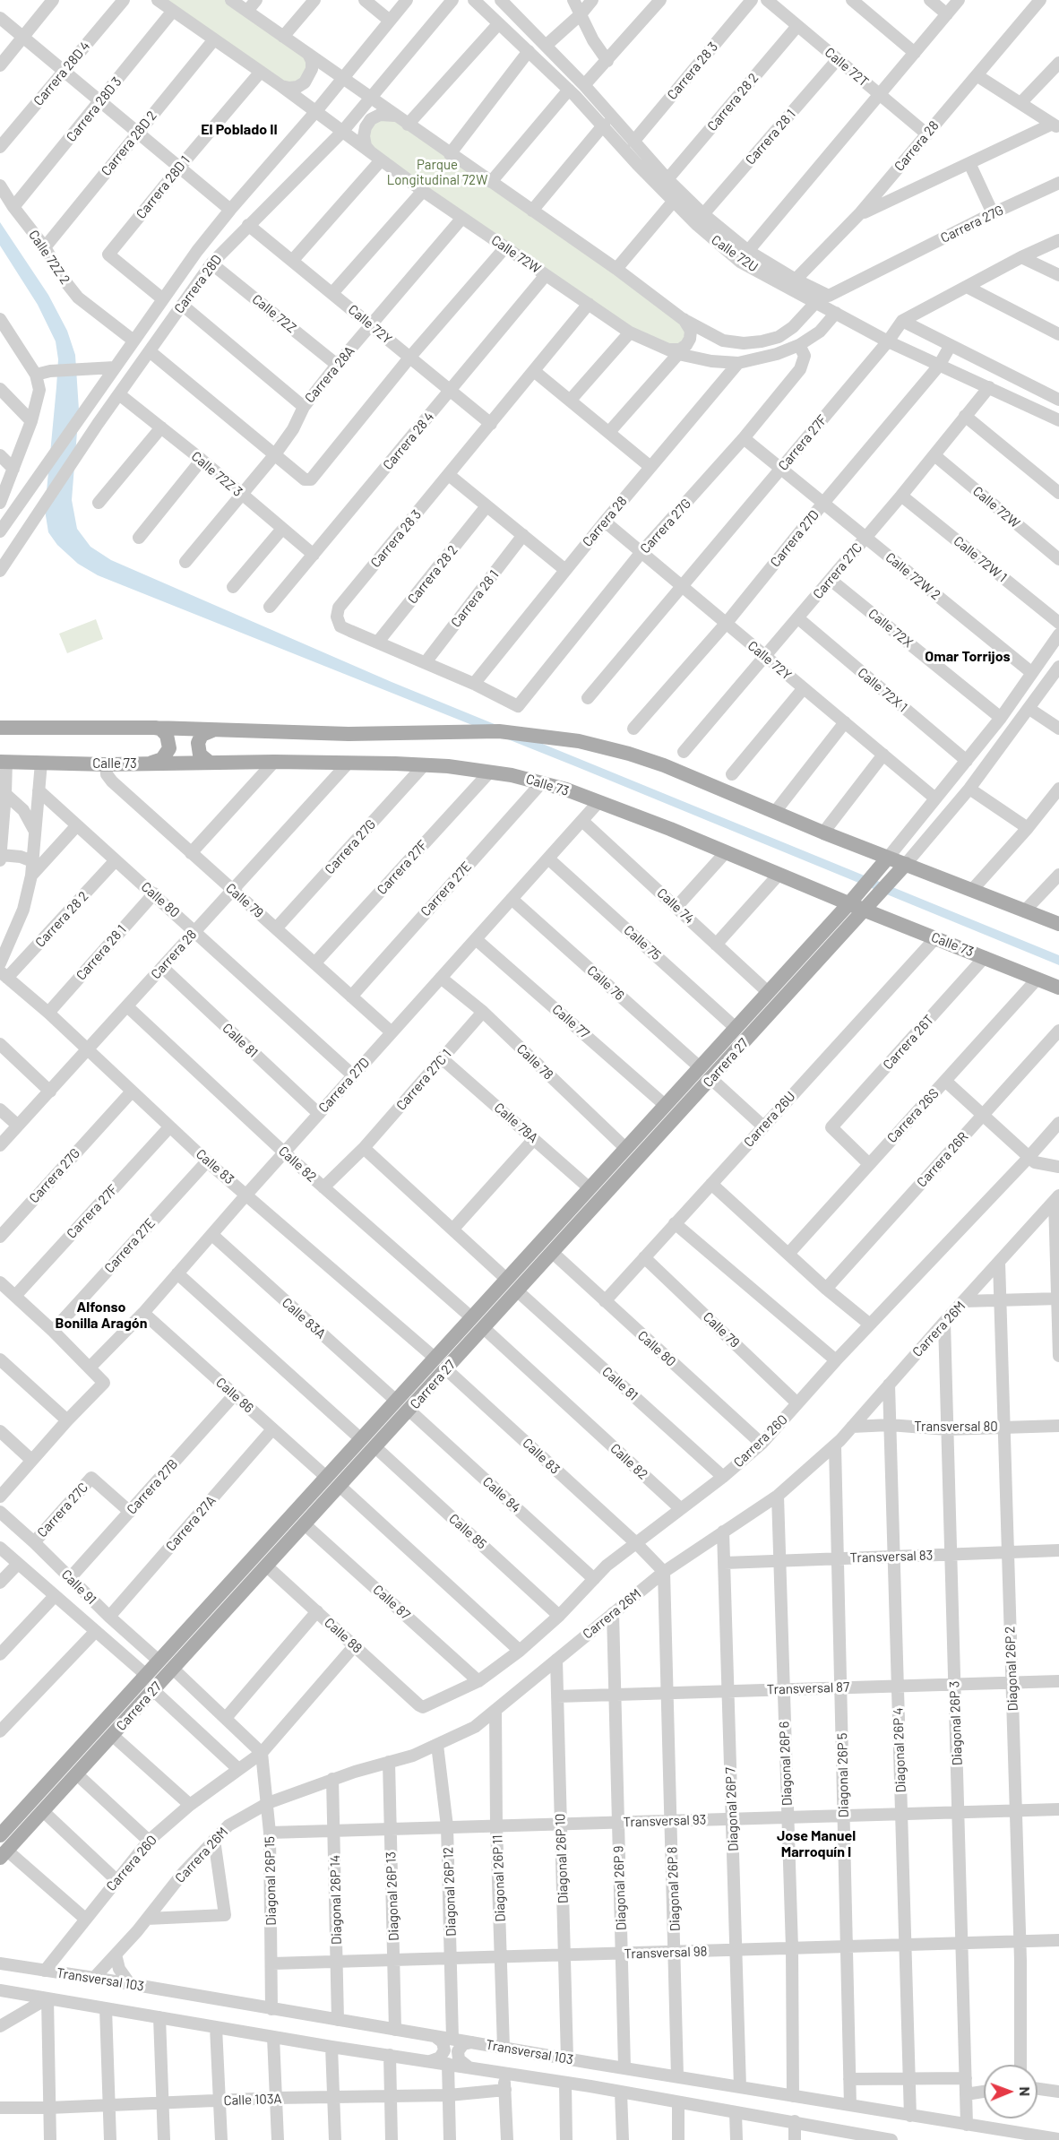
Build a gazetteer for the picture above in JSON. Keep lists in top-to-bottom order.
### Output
{
  "streets": {
    "main road": ["Calle 73", "Carrera 27"],
    "street": [
      "Calle 72T",
      "Carrera 28 3",
      "Carrera 28D 4",
      "Carrera 28 2",
      "Carrera 28D 3",
      "Carrera 28 1",
      "Carrera 28D 2",
      "Carrera 28",
      "Carrera 28D 1",
      "Carrera 27G",
      "Calle 72U",
      "Calle 72W",
      "Calle 72Z 2",
      "Carrera 28D",
      "Calle 72Z",
      "Calle 72Y",
      "Carrera 28A",
      "Carrera 28 4",
      "Carrera 27F",
      "Calle 72Z 3",
      "Carrera 27D",
      "Calle 72W 1",
      "Carrera 27C",
      "Calle 72W 2",
      "Calle 72X",
      "Calle 72X 1",
      "Carrera 27E",
      "Calle 80",
      "Calle 79",
      "Calle 74",
      "Calle 75",
      "Calle 76",
      "Calle 77",
      "Calle 81",
      "Carrera 26T",
      "Calle 78",
      "Carrera 27C 1",
      "Carrera 26S",
      "Carrera 26U",
      "Calle 78A",
      "Carrera 26R",
      "Calle 82",
      "Calle 83",
      "Calle 83A",
      "Carrera 26M",
      "Calle 86",
      "Transversal 80",
      "Carrera 26O",
      "Carrera 27B",
      "Calle 84",
      "Carrera 27A",
      "Calle 85",
      "Transversal 83",
      "Calle 91",
      "Calle 87",
      "Calle 88",
      "Diagonal 26P 2",
      "Transversal 87",
      "Diagonal 26P 3",
      "Diagonal 26P 4",
      "Diagonal 26P 6",
      "Diagonal 26P 5",
      "Diagonal 26P 7",
      "Transversal 93",
      "Diagonal 26P 10",
      "Diagonal 26P 11",
      "Diagonal 26P 15",
      "Diagonal 26P 9",
      "Diagonal 26P 8",
      "Diagonal 26P 12",
      "Diagonal 26P 13",
      "Diagonal 26P 14",
      "Transversal 98",
      "Transversal 103",
      "Calle 103A"
    ]
  },
  "crossings": [
    ["Calle 72T", "Carrera 28 2"],
    ["Calle 72T", "Carrera 28 1"],
    ["Calle 72T", "Carrera 28"],
    ["Carrera 28 3", "Carrera 28 2"],
    ["Carrera 28 3", "Carrera 28 1"],
    ["Carrera 28 3", "Carrera 28"],
    ["Carrera 28 3", "Carrera 27G"],
    ["Carrera 28 3", "Calle 72U"],
    ["Carrera 28 3", "Calle 72W"],
    ["Carrera 28 3", "Calle 72Y"],
    ["Carrera 28 2", "Calle 72U"],
    ["Carrera 28 2", "Calle 80"],
    ["Carrera 28 2", "Calle 83"],
    ["Carrera 28D 3", "Calle 72W"],
    ["Carrera 28D 3", "Calle 72Z 2"],
    ["Carrera 28 1", "Calle 72U"],
    ["Carrera 28 1", "Calle 80"],
    ["Carrera 28 1", "Calle 83"],
    ["Carrera 28D 2", "Calle 72W"],
    ["Carrera 28D 2", "Calle 72Z 2"],
    ["Carrera 28", "Carrera 27G"],
    ["Carrera 28", "Calle 72U"],
    ["Carrera 28", "Calle 72W"],
    ["Carrera 28", "Calle 72Y"],
    ["Carrera 28", "Calle 73"],
    ["Carrera 28", "Calle 80"],
    ["Carrera 28", "Calle 79"],
    ["Carrera 28", "Calle 81"],
    ["Carrera 28", "Calle 82"],
    ["Carrera 28", "Calle 83"],
    ["Carrera 28D 1", "Calle 72W"],
    ["Carrera 28D 1", "Carrera 28D"],
    ["Carrera 27G", "Calle 72U"],
    ["Carrera 27G", "Calle 72W"],
    ["Carrera 27G", "Calle 72Y"],
    ["Carrera 27G", "Calle 72W 2"],
    ["Carrera 27G", "Calle 73"],
    ["Carrera 27G", "Calle 79"],
    ["Carrera 27G", "Calle 83"],
    ["Calle 72U", "Calle 72W"],
    ["Calle 72U", "Carrera 27F"],
    ["Calle 72U", "Carrera 27D"],
    ["Calle 72U", "Carrera 27C"],
    ["Calle 72W", "Carrera 28D"],
    ["Calle 72W", "Carrera 28A"],
    ["Calle 72W", "Carrera 28 4"],
    ["Calle 72W", "Carrera 27C"],
    ["Calle 72Z 2", "Carrera 28D"],
    ["Carrera 28D", "Calle 72Z"],
    ["Carrera 28D", "Calle 72Y"],
    ["Carrera 28D", "Calle 72Z 3"],
    ["Calle 72Z", "Carrera 28A"],
    ["Calle 72Y", "Carrera 28A"],
    ["Calle 72Y", "Carrera 28 4"],
    ["Calle 72Y", "Carrera 27F"],
    ["Calle 72Y", "Carrera 27D"],
    ["Calle 72Y", "Carrera 27C"],
    ["Carrera 28A", "Calle 72Z 3"],
    ["Carrera 28 4", "Calle 72Z 3"],
    ["Carrera 27F", "Calle 72W 2"],
    ["Carrera 27F", "Calle 73"],
    ["Carrera 27F", "Calle 79"],
    ["Carrera 27F", "Calle 83"],
    ["Carrera 27D", "Calle 72W 2"],
    ["Carrera 27D", "Calle 73"],
    ["Carrera 27D", "Calle 80"],
    ["Carrera 27D", "Calle 79"],
    ["Carrera 27D", "Calle 74"],
    ["Carrera 27D", "Calle 75"],
    ["Carrera 27D", "Calle 76"],
    ["Carrera 27D", "Calle 77"],
    ["Carrera 27D", "Calle 81"],
    ["Carrera 27D", "Calle 78"],
    ["Carrera 27D", "Calle 82"],
    ["Carrera 27D", "Calle 83"],
    ["Carrera 27D", "Calle 83A"],
    ["Carrera 27D", "Calle 86"],
    ["Calle 72W 1", "Carrera 27C"],
    ["Carrera 27C", "Calle 72W 2"],
    ["Carrera 27C", "Calle 72X"],
    ["Carrera 27C", "Calle 72X 1"],
    ["Carrera 27C", "Carrera 27B"],
    ["Carrera 27C", "Calle 91"],
    ["Calle 73", "Carrera 27E"],
    ["Calle 73", "Calle 79"],
    ["Calle 73", "Carrera 26T"],
    ["Calle 73", "Carrera 27"],
    ["Calle 73", "Carrera 26S"],
    ["Calle 73", "Carrera 26U"],
    ["Carrera 27E", "Calle 79"],
    ["Carrera 27E", "Calle 83"],
    ["Calle 80", "Carrera 27"],
    ["Calle 80", "Carrera 26U"],
    ["Calle 80", "Carrera 26O"],
    ["Calle 79", "Carrera 26U"],
    ["Calle 79", "Carrera 26O"],
    ["Calle 74", "Carrera 27"],
    ["Calle 75", "Carrera 27"],
    ["Calle 76", "Carrera 27"],
    ["Calle 77", "Carrera 27"],
    ["Calle 81", "Carrera 27"],
    ["Calle 81", "Carrera 26O"],
    ["Carrera 26T", "Carrera 26S"],
    ["Calle 78", "Carrera 27"],
    ["Calle 78", "Carrera 27C 1"],
    ["Carrera 27", "Calle 78A"],
    ["Carrera 27", "Calle 82"],
    ["Carrera 27", "Calle 83"],
    ["Carrera 27", "Calle 83A"],
    ["Carrera 27", "Calle 86"],
    ["Carrera 27", "Calle 84"],
    ["Carrera 27", "Calle 85"],
    ["Carrera 27", "Calle 91"],
    ["Carrera 27", "Calle 87"],
    ["Carrera 27", "Calle 88"],
    ["Carrera 27C 1", "Calle 78A"],
    ["Carrera 27C 1", "Calle 82"],
    ["Calle 82", "Carrera 26O"],
    ["Calle 83", "Carrera 26M"],
    ["Calle 83", "Carrera 26O"],
    ["Calle 83", "Diagonal 26P 8"],
    ["Carrera 26M", "Transversal 80"],
    ["Carrera 26M", "Diagonal 26P 2"],
    ["Carrera 26M", "Diagonal 26P 3"],
    ["Carrera 26M", "Diagonal 26P 4"],
    ["Carrera 26M", "Diagonal 26P 6"],
    ["Carrera 26M", "Diagonal 26P 5"],
    ["Carrera 26M", "Diagonal 26P 7"],
    ["Carrera 26M", "Diagonal 26P 10"],
    ["Carrera 26M", "Diagonal 26P 11"],
    ["Carrera 26M", "Diagonal 26P 15"],
    ["Carrera 26M", "Diagonal 26P 9"],
    ["Carrera 26M", "Diagonal 26P 8"],
    ["Carrera 26M", "Diagonal 26P 12"],
    ["Carrera 26M", "Diagonal 26P 13"],
    ["Carrera 26M", "Diagonal 26P 14"],
    ["Carrera 26M", "Transversal 103"],
    ["Calle 86", "Carrera 27B"],
    ["Calle 86", "Carrera 27A"],
    ["Transversal 80", "Diagonal 26P 2"],
    ["Transversal 80", "Diagonal 26P 3"],
    ["Transversal 80", "Diagonal 26P 4"],
    ["Carrera 26O", "Calle 84"],
    ["Carrera 26O", "Calle 85"],
    ["Carrera 26O", "Calle 87"],
    ["Carrera 26O", "Calle 88"],
    ["Carrera 26O", "Diagonal 26P 15"],
    ["Carrera 26O", "Transversal 103"],
    ["Carrera 27B", "Calle 91"],
    ["Carrera 27A", "Calle 91"],
    ["Transversal 83", "Diagonal 26P 2"],
    ["Transversal 83", "Diagonal 26P 3"],
    ["Transversal 83", "Diagonal 26P 4"],
    ["Transversal 83", "Diagonal 26P 6"],
    ["Transversal 83", "Diagonal 26P 5"],
    ["Transversal 83", "Diagonal 26P 7"],
    ["Diagonal 26P 2", "Transversal 87"],
    ["Diagonal 26P 2", "Transversal 93"],
    ["Diagonal 26P 2", "Transversal 98"],
    ["Transversal 87", "Diagonal 26P 3"],
    ["Transversal 87", "Diagonal 26P 4"],
    ["Transversal 87", "Diagonal 26P 6"],
    ["Transversal 87", "Diagonal 26P 5"],
    ["Transversal 87", "Diagonal 26P 7"],
    ["Transversal 87", "Diagonal 26P 10"],
    ["Transversal 87", "Diagonal 26P 9"],
    ["Transversal 87", "Diagonal 26P 8"],
    ["Diagonal 26P 3", "Transversal 93"],
    ["Diagonal 26P 3", "Transversal 98"],
    ["Diagonal 26P 3", "Transversal 103"],
    ["Diagonal 26P 4", "Transversal 93"],
    ["Diagonal 26P 4", "Transversal 98"],
    ["Diagonal 26P 4", "Transversal 103"],
    ["Diagonal 26P 6", "Transversal 93"],
    ["Diagonal 26P 6", "Transversal 98"],
    ["Diagonal 26P 6", "Transversal 103"],
    ["Diagonal 26P 5", "Transversal 93"],
    ["Diagonal 26P 5", "Transversal 98"],
    ["Diagonal 26P 5", "Transversal 103"],
    ["Diagonal 26P 7", "Transversal 93"],
    ["Diagonal 26P 7", "Transversal 98"],
    ["Diagonal 26P 7", "Transversal 103"],
    ["Transversal 93", "Diagonal 26P 10"],
    ["Transversal 93", "Diagonal 26P 11"],
    ["Transversal 93", "Diagonal 26P 15"],
    ["Transversal 93", "Diagonal 26P 9"],
    ["Transversal 93", "Diagonal 26P 8"],
    ["Transversal 93", "Diagonal 26P 12"],
    ["Transversal 93", "Diagonal 26P 13"],
    ["Transversal 93", "Diagonal 26P 14"],
    ["Diagonal 26P 10", "Transversal 98"],
    ["Diagonal 26P 10", "Transversal 103"],
    ["Diagonal 26P 11", "Transversal 98"],
    ["Diagonal 26P 11", "Transversal 103"],
    ["Diagonal 26P 15", "Transversal 98"],
    ["Diagonal 26P 15", "Transversal 103"],
    ["Diagonal 26P 9", "Transversal 98"],
    ["Diagonal 26P 9", "Transversal 103"],
    ["Diagonal 26P 8", "Transversal 98"],
    ["Diagonal 26P 8", "Transversal 103"],
    ["Diagonal 26P 12", "Transversal 98"],
    ["Diagonal 26P 12", "Transversal 103"],
    ["Diagonal 26P 13", "Transversal 98"],
    ["Diagonal 26P 13", "Transversal 103"],
    ["Diagonal 26P 14", "Transversal 98"],
    ["Diagonal 26P 14", "Transversal 103"]
  ],
  "districts": [
    "El Poblado II",
    "Omar Torrijos",
    "Alfonso Bonilla Aragón",
    "Jose Manuel Marroquín I"
  ],
  "parks": ["Parque Longitudinal 72W"],
  "north": "right"
}
